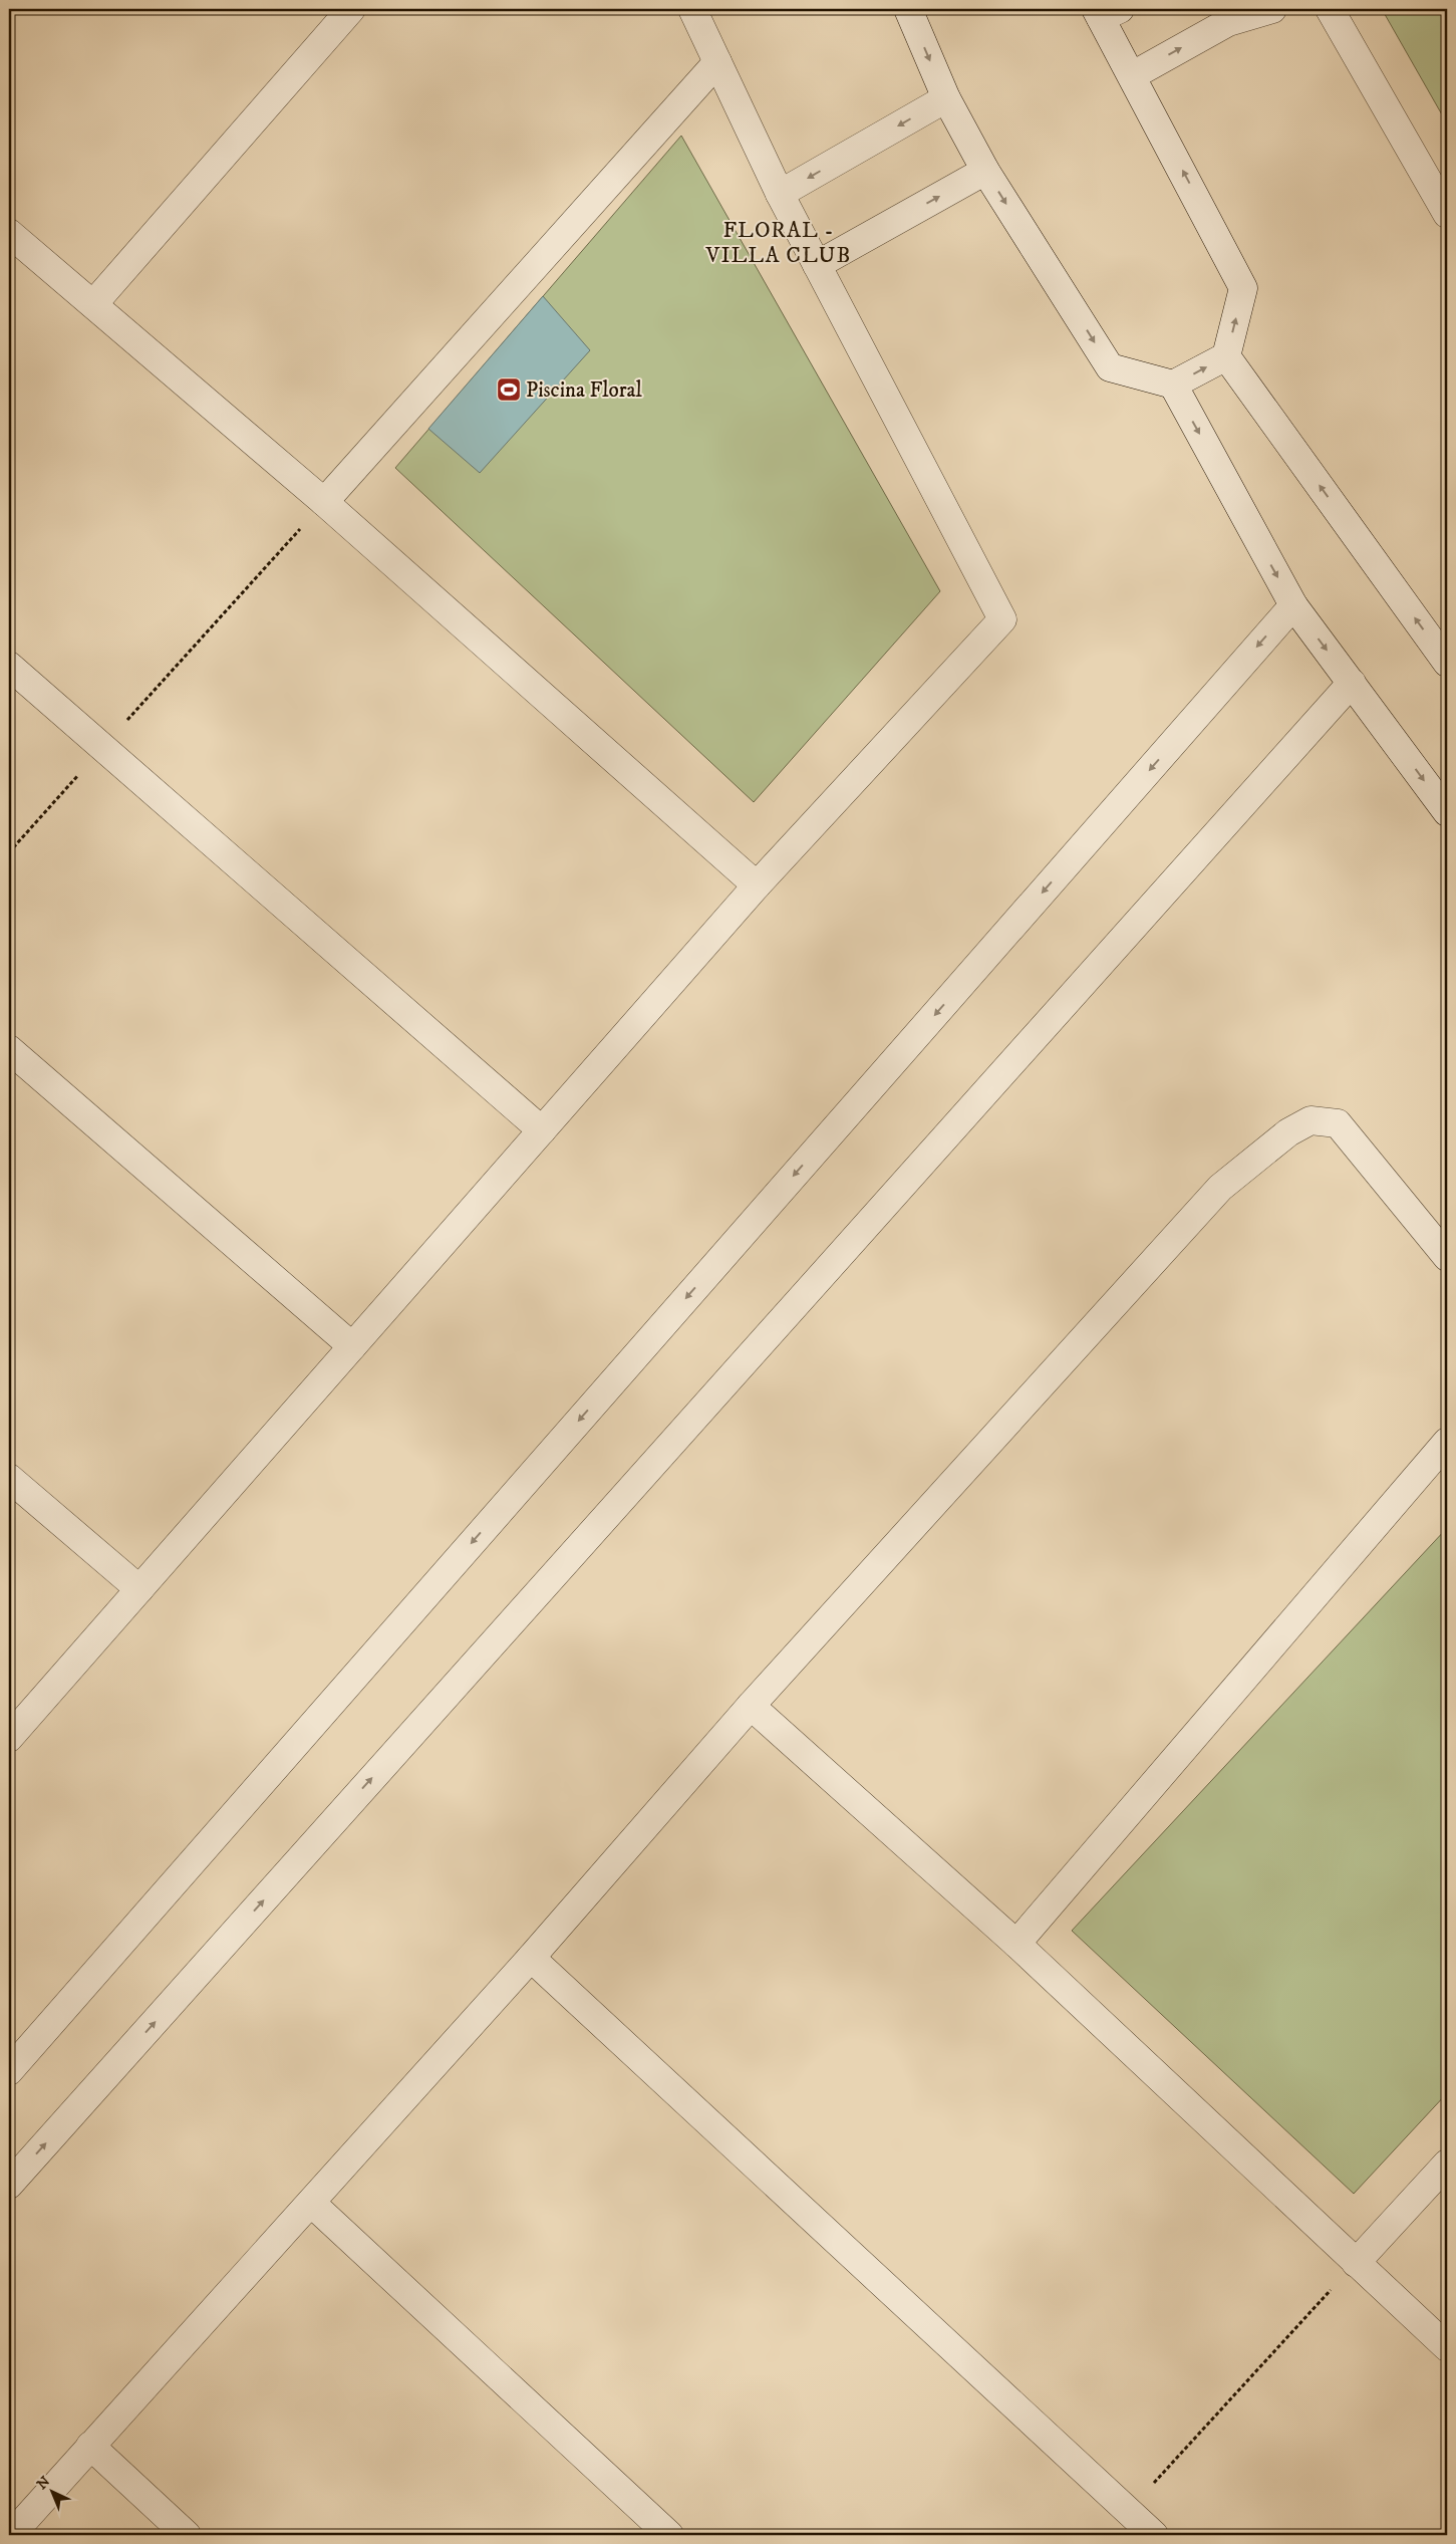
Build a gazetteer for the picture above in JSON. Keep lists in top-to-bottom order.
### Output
{
  "districts": ["FLORAL - VILLA CLUB"],
  "places": {
    "sports": ["Piscina Floral"]
  },
  "north": "top left"
}
